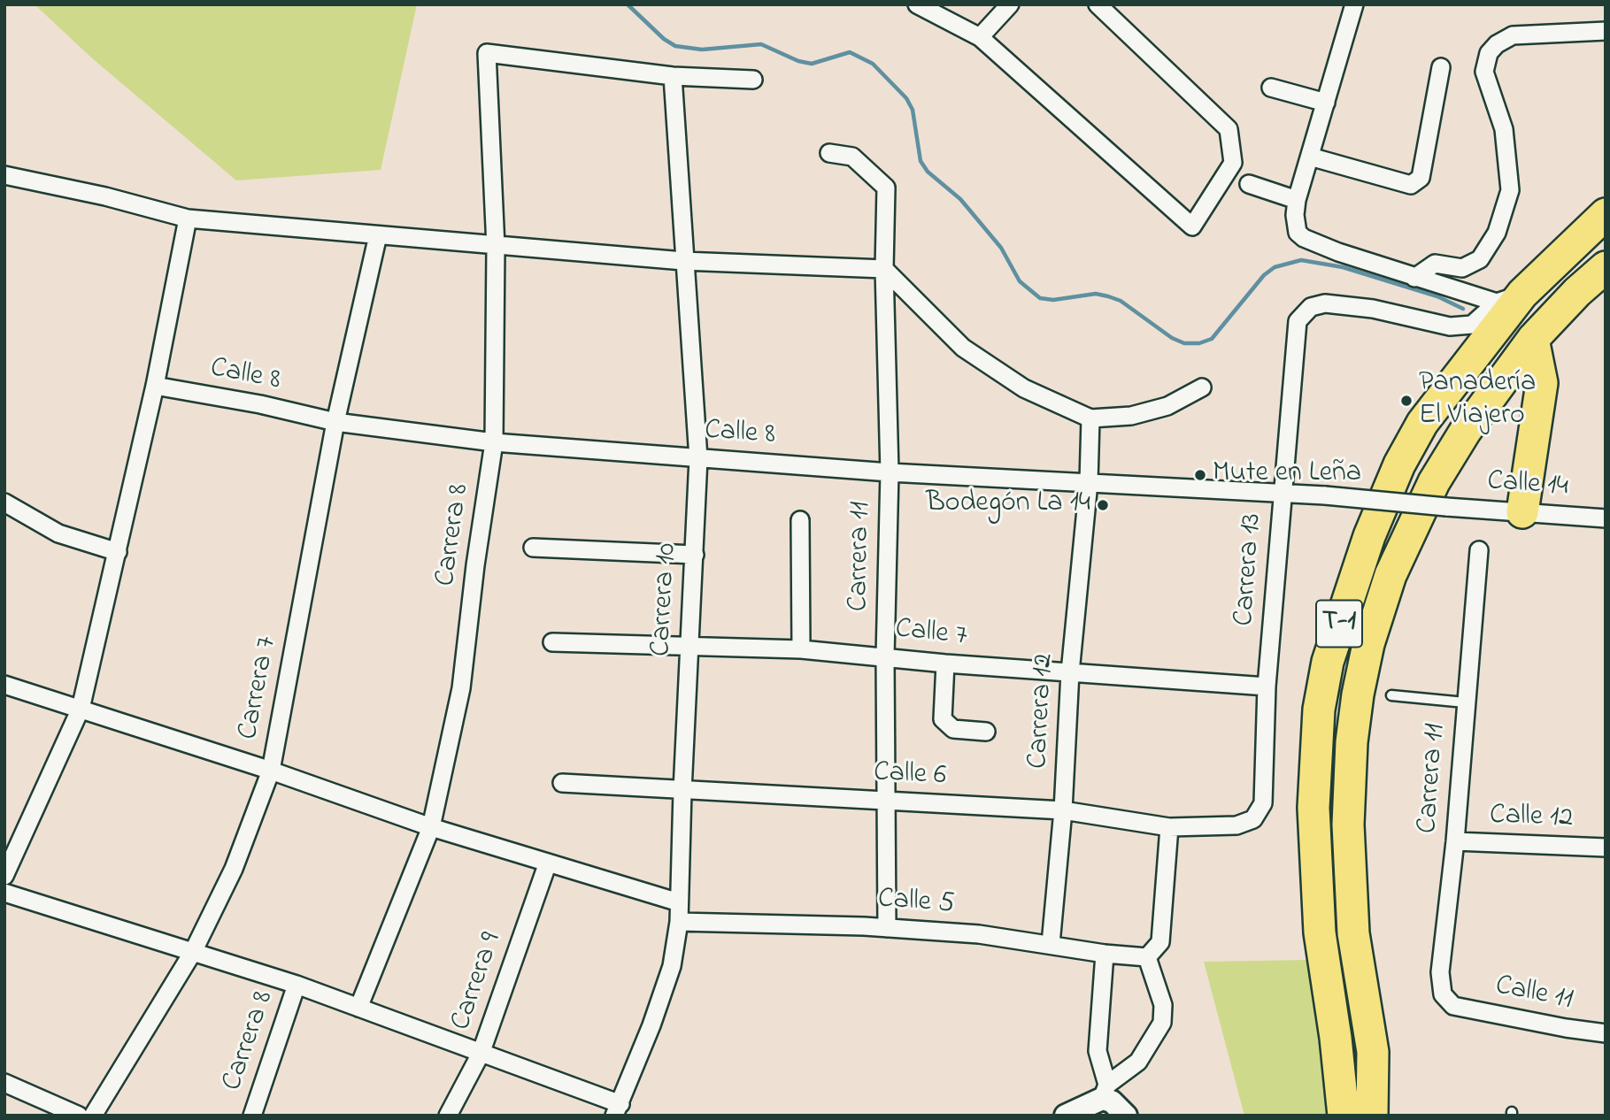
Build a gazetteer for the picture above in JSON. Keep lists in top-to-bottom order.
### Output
{
  "streets": {
    "highway": ["T-1"],
    "street": [
      "Calle 8",
      "Calle 14",
      "Carrera 8",
      "Carrera 11",
      "Carrera 13",
      "Carrera 10",
      "Calle 7",
      "Carrera 7",
      "Carrera 12",
      "Calle 6",
      "Calle 12",
      "Calle 5",
      "Carrera 9",
      "Calle 11"
    ]
  },
  "crossings": [
    ["Calle 8", "Calle 14"],
    ["Calle 8", "Carrera 8"],
    ["Calle 8", "Carrera 11"],
    ["Calle 8", "Carrera 13"],
    ["Calle 8", "Carrera 10"],
    ["Calle 8", "Carrera 7"],
    ["Calle 8", "Carrera 12"],
    ["Carrera 8", "Carrera 10"],
    ["Carrera 11", "Calle 7"],
    ["Carrera 11", "Calle 6"],
    ["Carrera 11", "Calle 12"],
    ["Carrera 11", "Calle 5"],
    ["Carrera 11", "Calle 11"],
    ["Carrera 13", "T-1"],
    ["Carrera 13", "Calle 7"],
    ["Carrera 13", "Calle 6"],
    ["Carrera 10", "Calle 7"],
    ["Carrera 10", "Calle 6"],
    ["Carrera 10", "Calle 5"],
    ["Calle 7", "Carrera 12"],
    ["Carrera 12", "Calle 6"],
    ["Carrera 12", "Calle 5"]
  ],
  "places": ["Panadería El Viajero", "Mute en Leña", "Bodegón La 14"]
}
